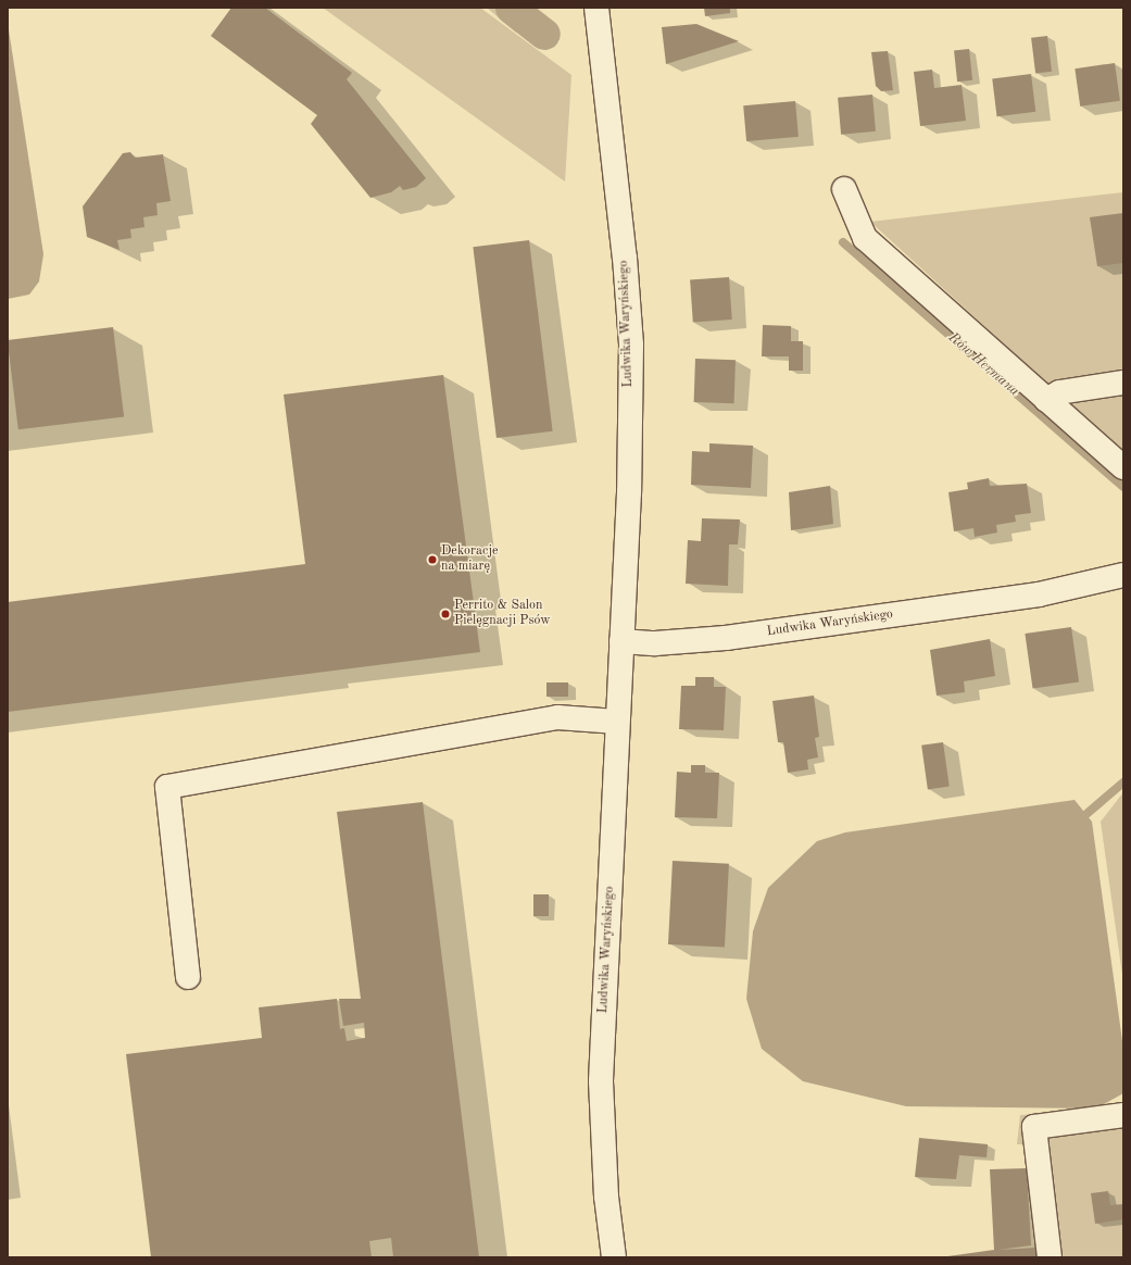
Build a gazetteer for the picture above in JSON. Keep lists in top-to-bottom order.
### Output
{
  "streets": {
    "street": ["Ludwika Waryńskiego"]
  },
  "water": ["Rów Hermana"],
  "places": ["Dekoracje na miarę", "Perrito & Salon Pielęgnacji Psów"]
}
